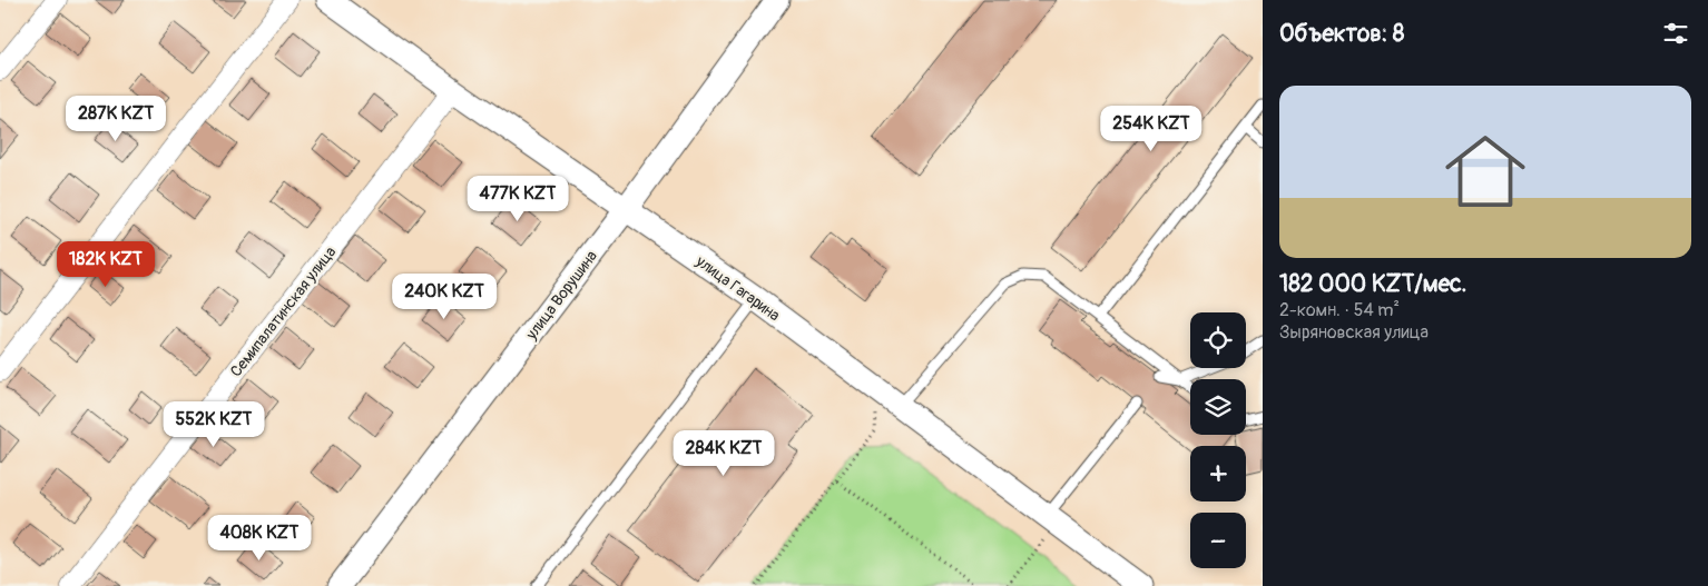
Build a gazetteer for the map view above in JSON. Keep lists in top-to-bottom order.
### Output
{
  "streets": {
    "street": ["улица Гагарина", "улица Ворушина", "Семипалатинская улица"]
  },
  "crossings": [
    ["улица Гагарина", "улица Ворушина"],
    ["улица Гагарина", "Семипалатинская улица"]
  ],
  "page": {
    "heading": "Объектов: 8",
    "list": [
      {
        "name": "182 000 KZT/мес.",
        "note": "2-комн. · 54 m² · Зыряновская улица"
      }
    ],
    "price": [
      "287K KZT",
      "254K KZT",
      "477K KZT",
      "182K KZT",
      "240K KZT",
      "552K KZT",
      "284K KZT",
      "408K KZT"
    ],
    "map_buttons": ["+", "−"]
  }
}
